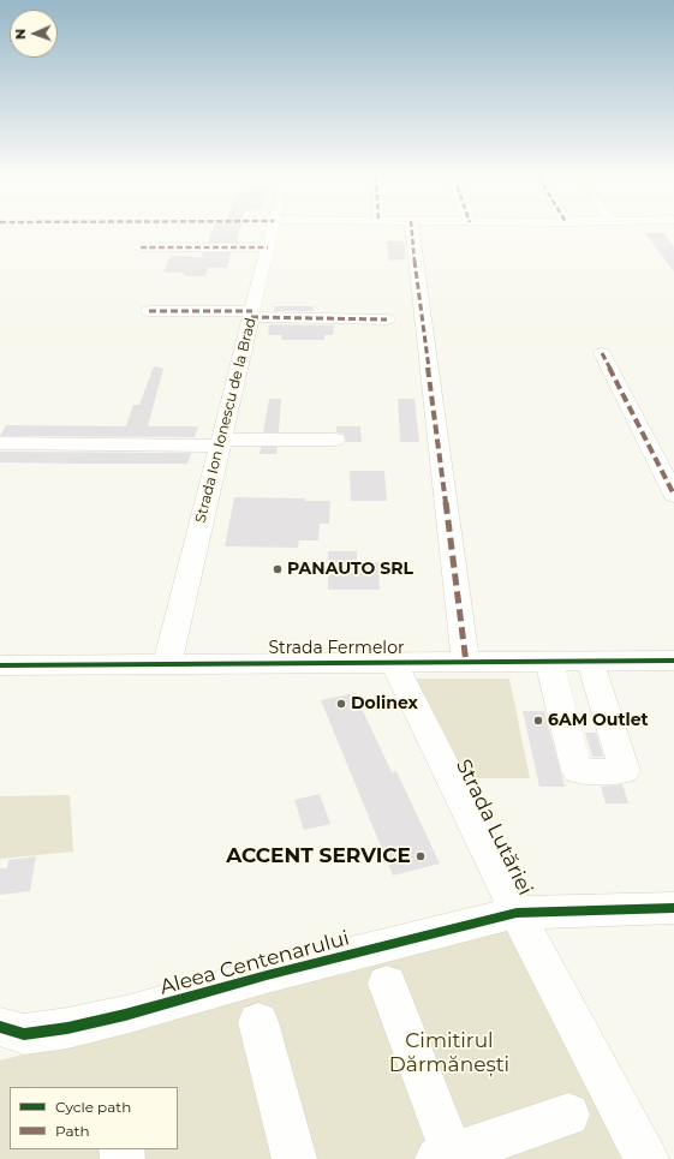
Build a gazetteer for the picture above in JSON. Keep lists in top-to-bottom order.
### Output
{
  "streets": {
    "street": [
      "Strada Ion Ionescu de la Brad",
      "Strada Fermelor",
      "Strada Lutăriei",
      "Aleea Centenarului"
    ]
  },
  "crossings": [
    ["Strada Ion Ionescu de la Brad", "Strada Fermelor"],
    ["Strada Fermelor", "Strada Lutăriei"],
    ["Strada Lutăriei", "Aleea Centenarului"]
  ],
  "parks": ["Cimitirul Dărmănești"],
  "places": [
    "PANAUTO SRL",
    "Dolinex",
    "6AM Outlet",
    "ACCENT SERVICE"
  ],
  "legend": ["Cycle path", "Path"],
  "north": "left"
}
